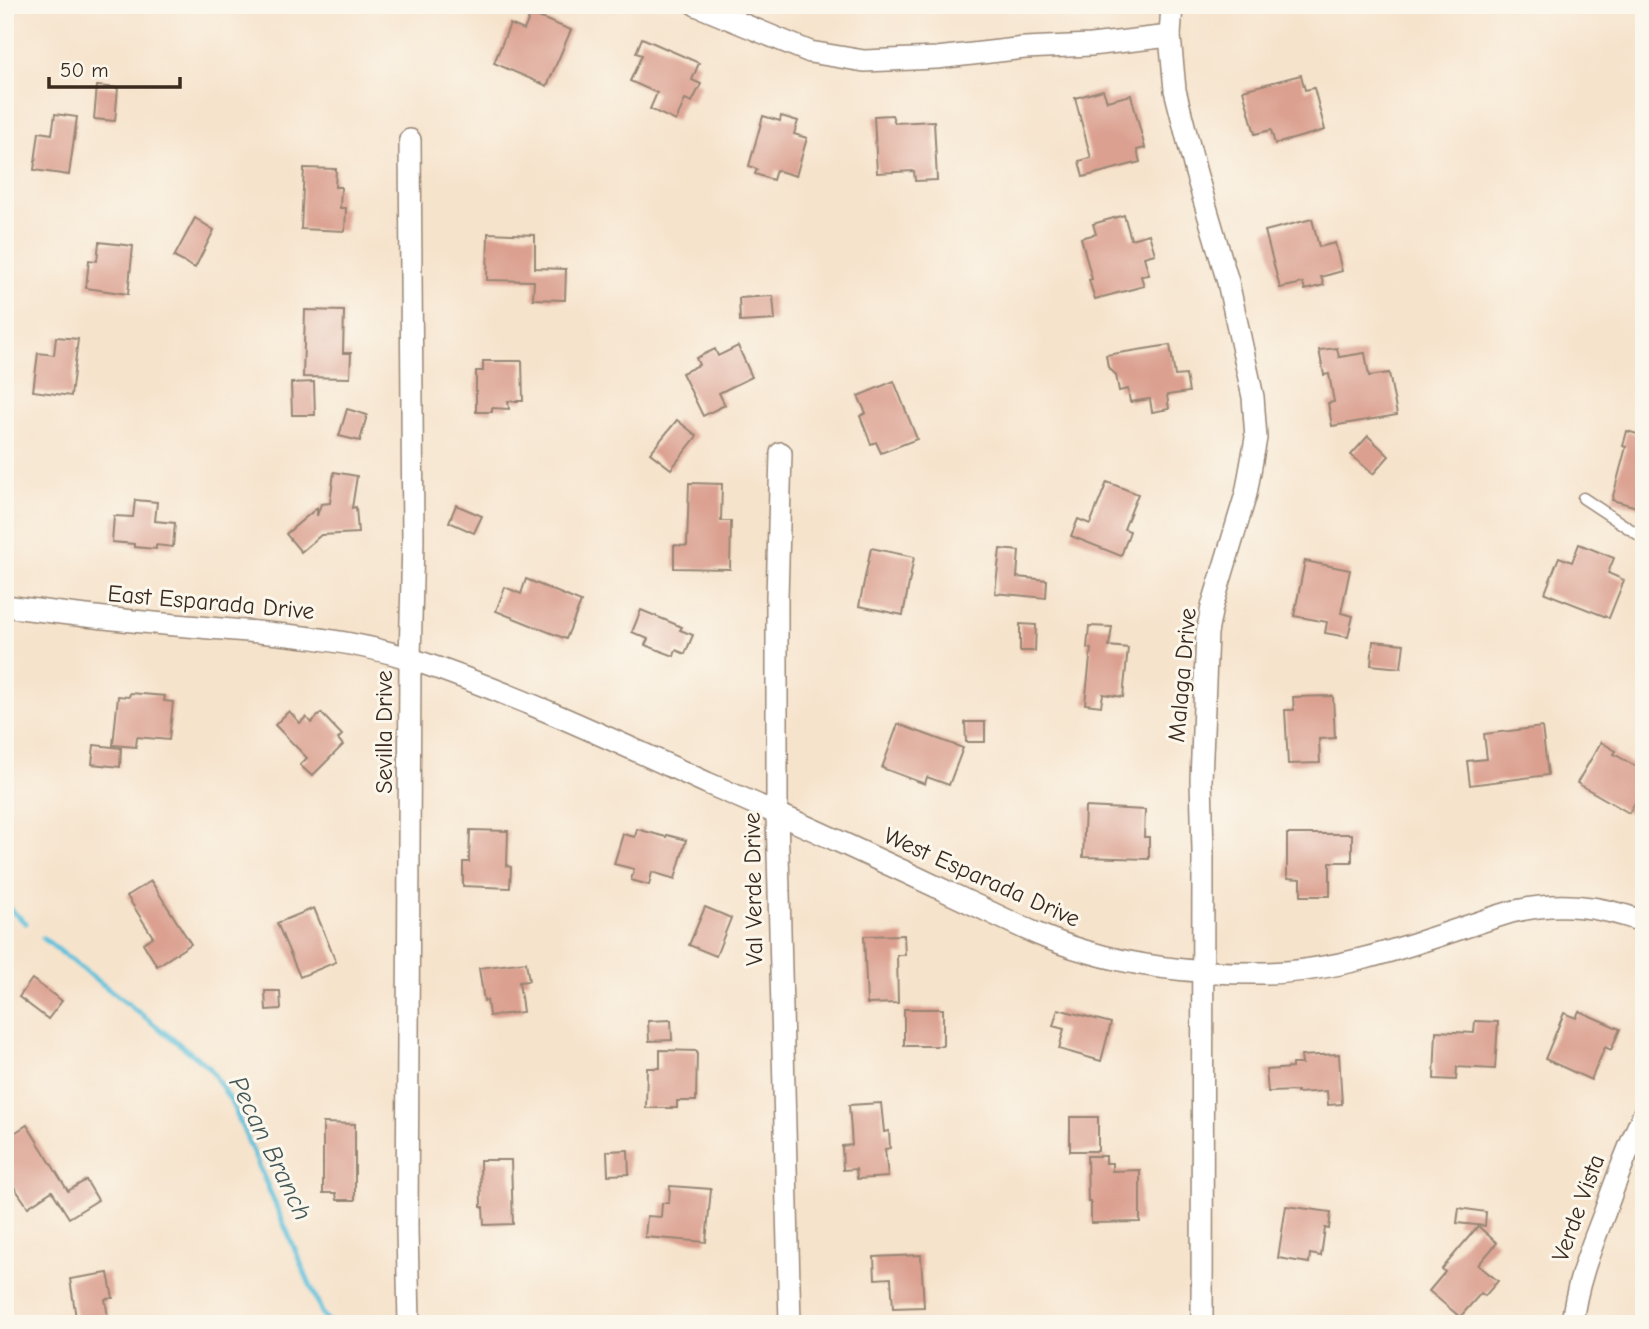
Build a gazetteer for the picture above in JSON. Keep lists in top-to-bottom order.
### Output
{
  "streets": {
    "street": [
      "East Esparada Drive",
      "Malaga Drive",
      "Sevilla Drive",
      "West Esparada Drive",
      "Val Verde Drive",
      "Verde Vista"
    ]
  },
  "crossings": [
    ["East Esparada Drive", "Sevilla Drive"],
    ["East Esparada Drive", "West Esparada Drive"],
    ["Malaga Drive", "West Esparada Drive"],
    ["Sevilla Drive", "West Esparada Drive"],
    ["West Esparada Drive", "Val Verde Drive"]
  ],
  "water": ["Pecan Branch"],
  "scale_bar": "50 m"
}
